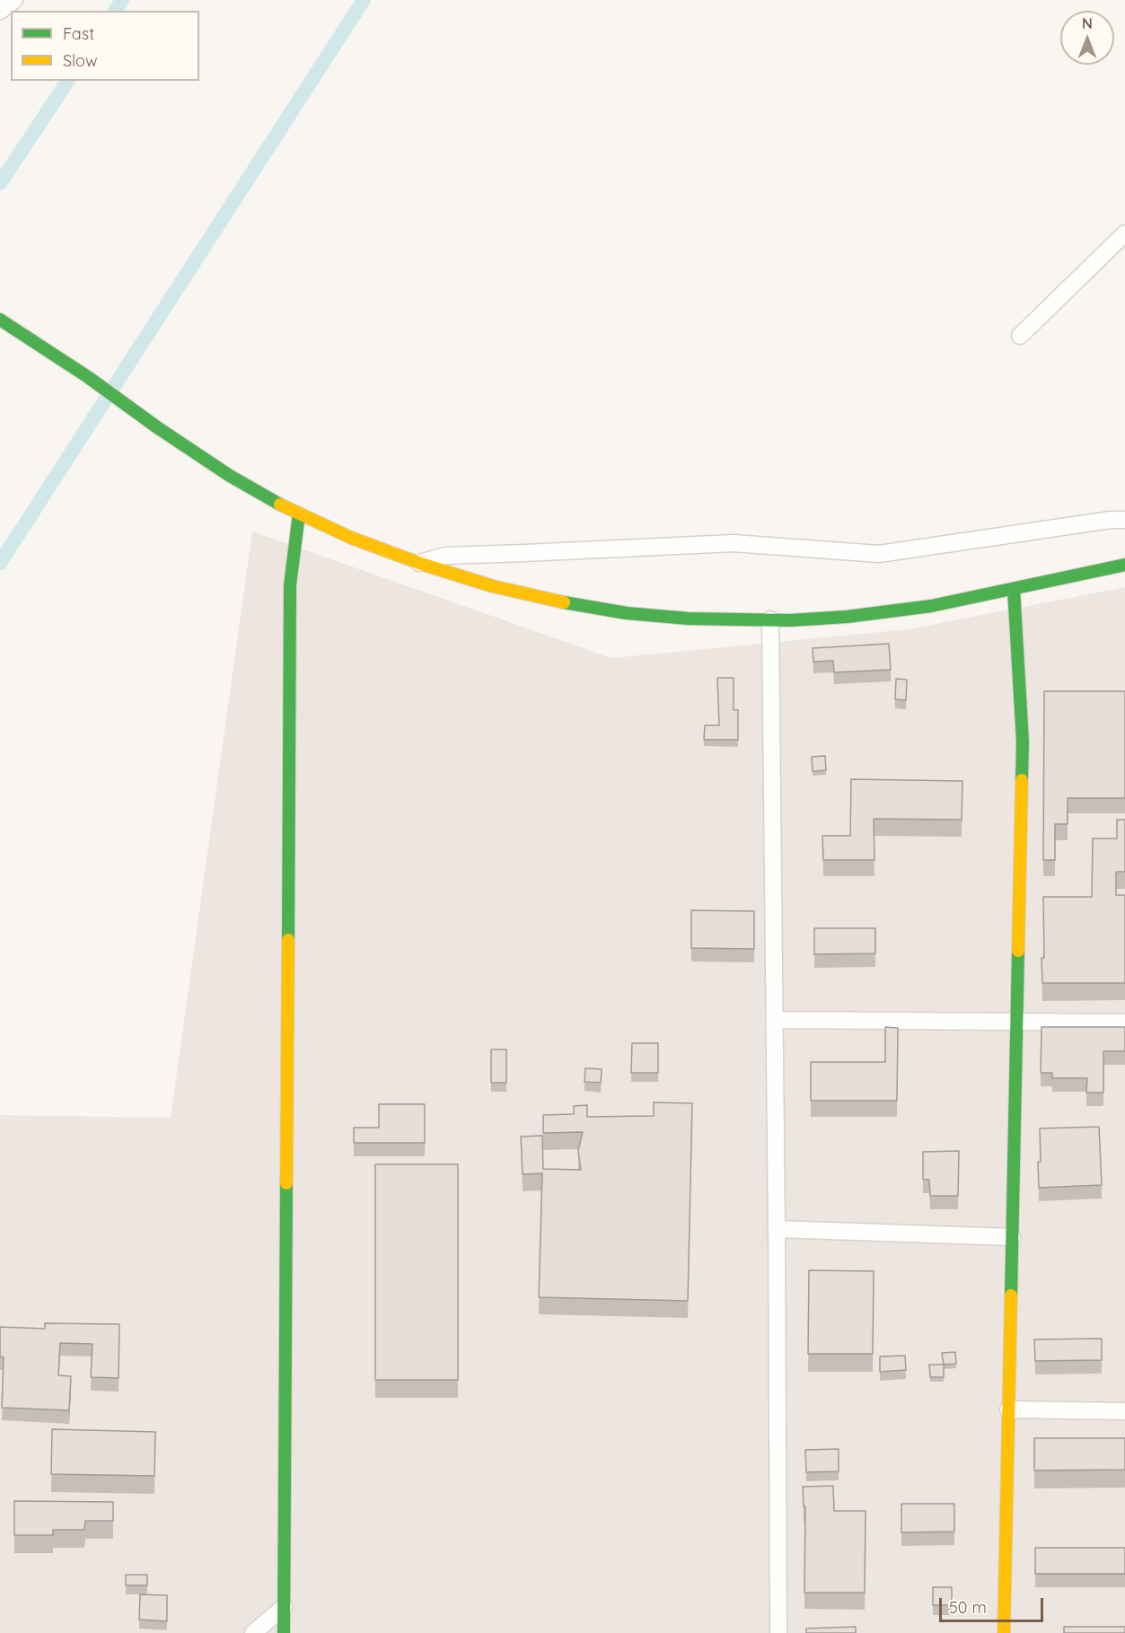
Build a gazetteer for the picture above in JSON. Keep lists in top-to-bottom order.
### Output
{
  "legend": ["Fast", "Slow"],
  "scale_bar": "50 m",
  "north": "top"
}
